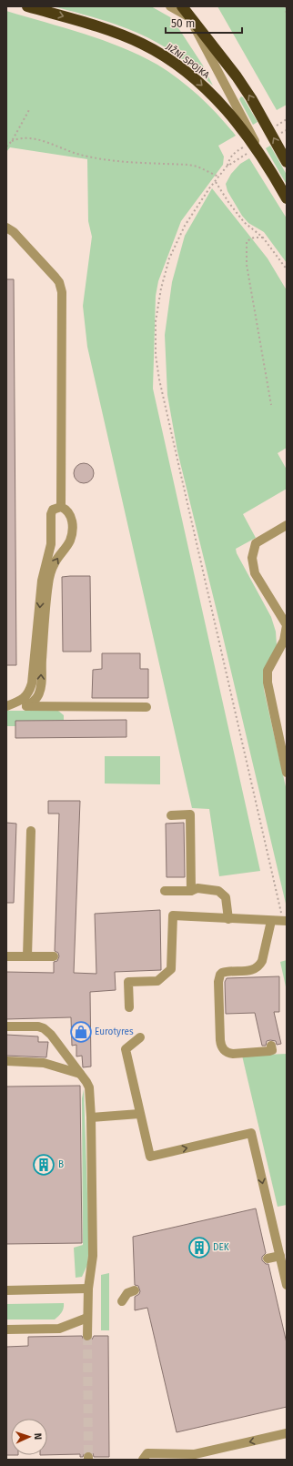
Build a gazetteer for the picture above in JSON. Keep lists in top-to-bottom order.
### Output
{
  "streets": {
    "highway": ["JIŽNÍ SPOJKA"]
  },
  "places": {
    "shop": ["Eurotyres"],
    "building": ["B", "DEK"]
  },
  "scale_bar": "50 m",
  "north": "right"
}
